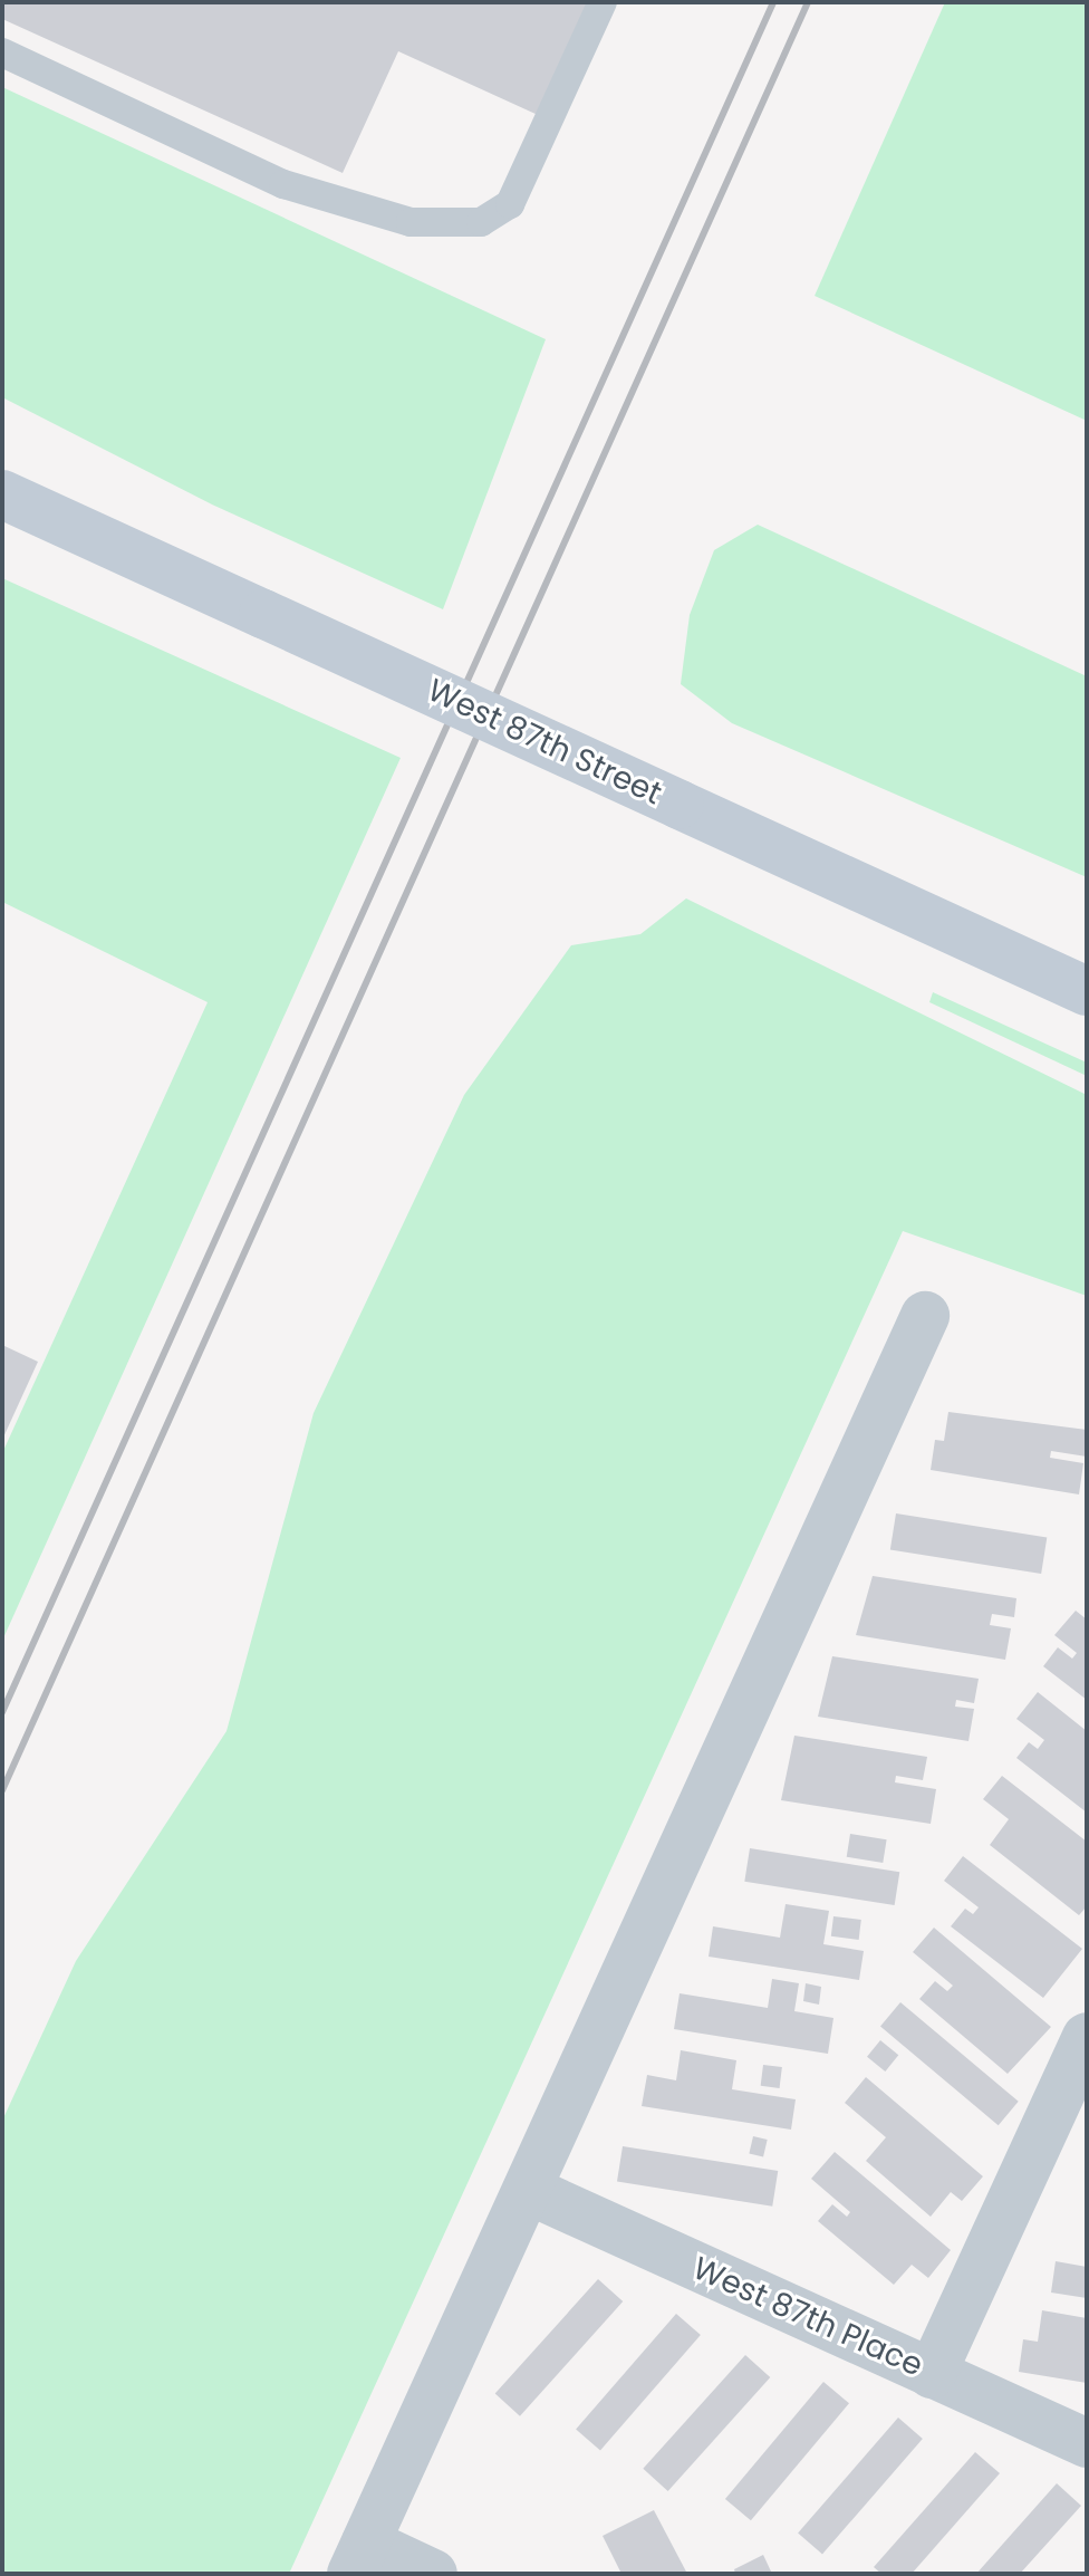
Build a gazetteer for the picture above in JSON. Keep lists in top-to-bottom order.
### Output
{
  "streets": {
    "main road": ["West 87th Street"],
    "street": ["West 87th Place"]
  }
}
